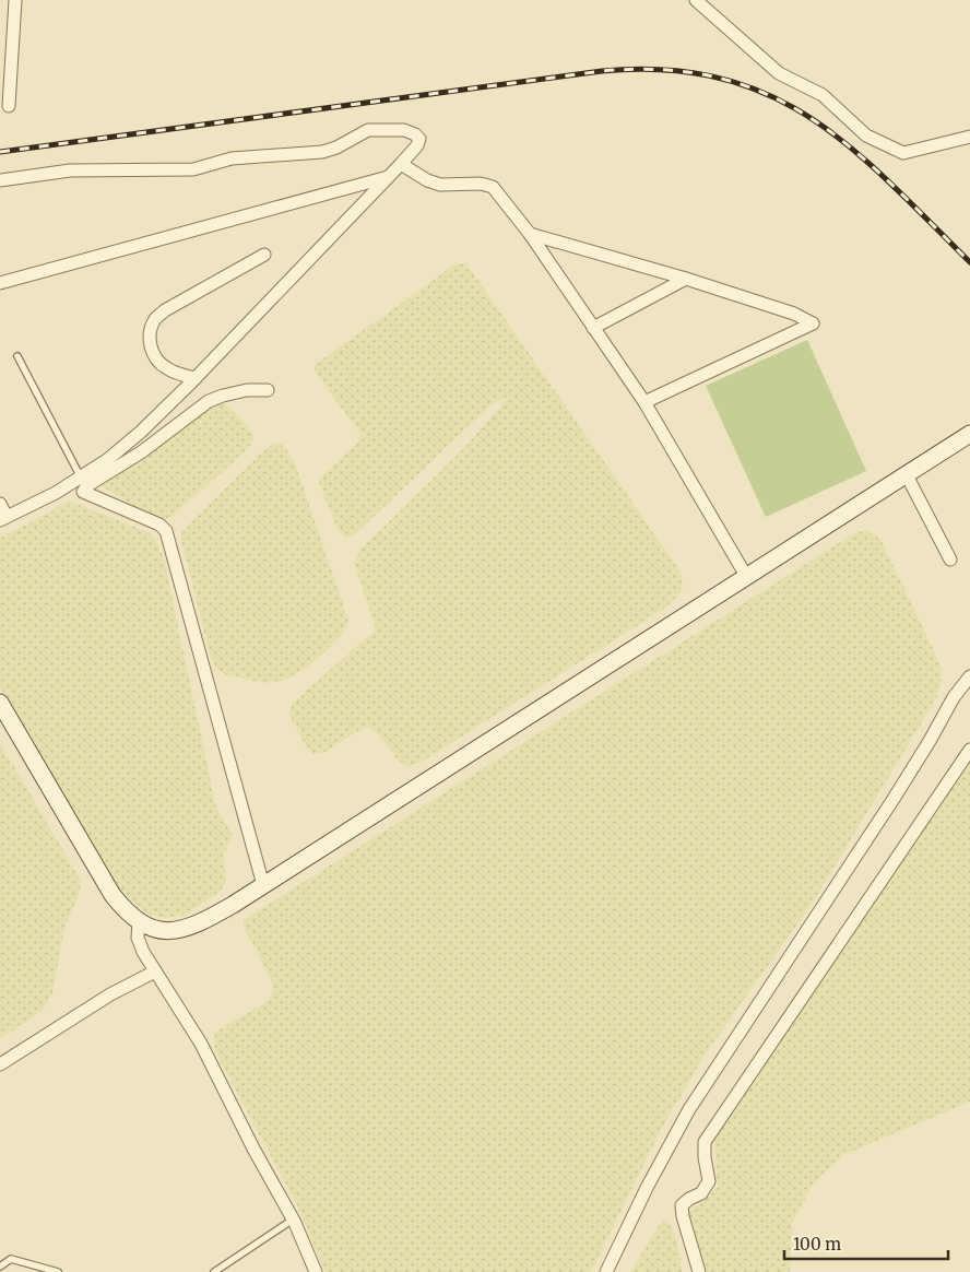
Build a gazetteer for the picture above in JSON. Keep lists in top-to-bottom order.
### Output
{
  "scale_bar": "100 m"
}
